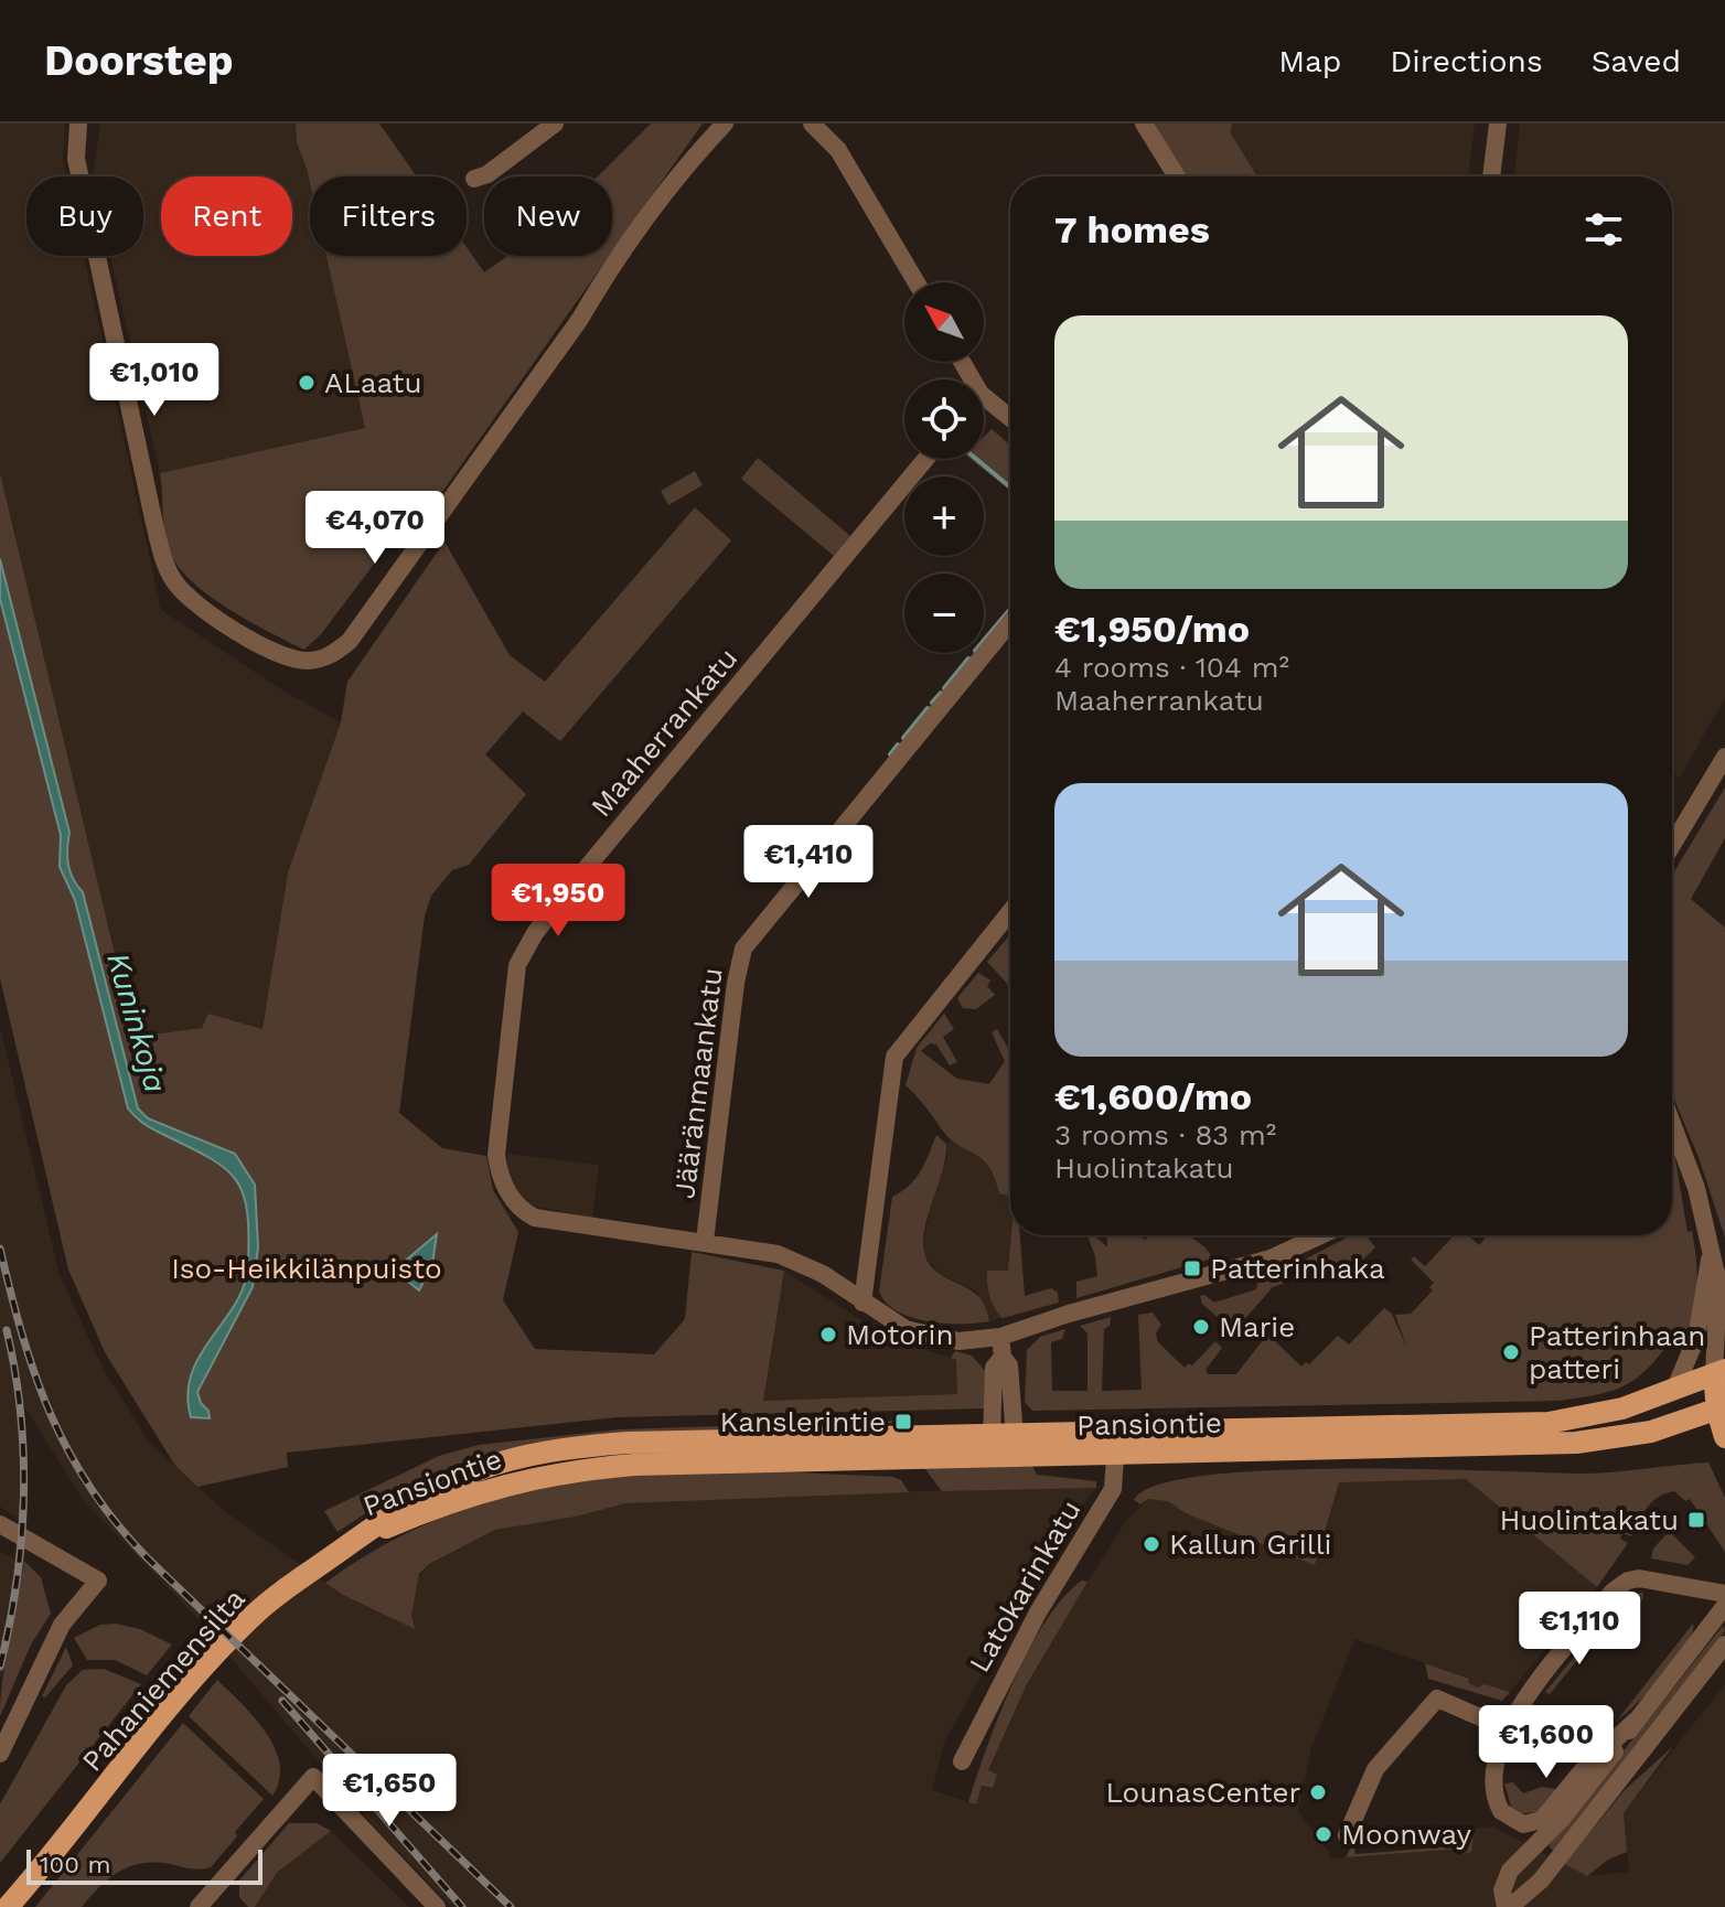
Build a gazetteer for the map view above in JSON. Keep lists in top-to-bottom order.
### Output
{
  "streets": {
    "main road": ["Pansiontie", "Pahaniemensilta"],
    "street": ["Maaherrankatu", "Jääränmaankatu", "Latokarinkatu"]
  },
  "crossings": [
    ["Maaherrankatu", "Jääränmaankatu"],
    ["Pansiontie", "Latokarinkatu"],
    ["Pansiontie", "Pahaniemensilta"]
  ],
  "water": ["Kuninkoja"],
  "parks": ["Iso-Heikkilänpuisto"],
  "places": {
    "other": [
      "ALaatu",
      "Marie",
      "Motorin",
      "Patterinhaan patteri",
      "Kallun Grilli",
      "LounasCenter",
      "Moonway"
    ],
    "transit": ["Patterinhaka", "Kanslerintie", "Huolintakatu"]
  },
  "scale_bar": "100 m",
  "north": "top left",
  "page": {
    "header": "Doorstep",
    "nav": ["Map", "Directions", "Saved"],
    "chip": [
      "Buy",
      "Rent",
      "Filters",
      "New"
    ],
    "heading": "7 homes",
    "map_buttons": ["+", "−"],
    "list": [
      {
        "name": "€1,950/mo",
        "note": "4 rooms · 104 m² · Maaherrankatu"
      },
      {
        "name": "€1,600/mo",
        "note": "3 rooms · 83 m² · Huolintakatu"
      }
    ],
    "price": [
      "€1,010",
      "€4,070",
      "€1,410",
      "€1,950",
      "€1,110",
      "€1,600",
      "€1,650"
    ],
    "scale": "100 m"
  }
}
